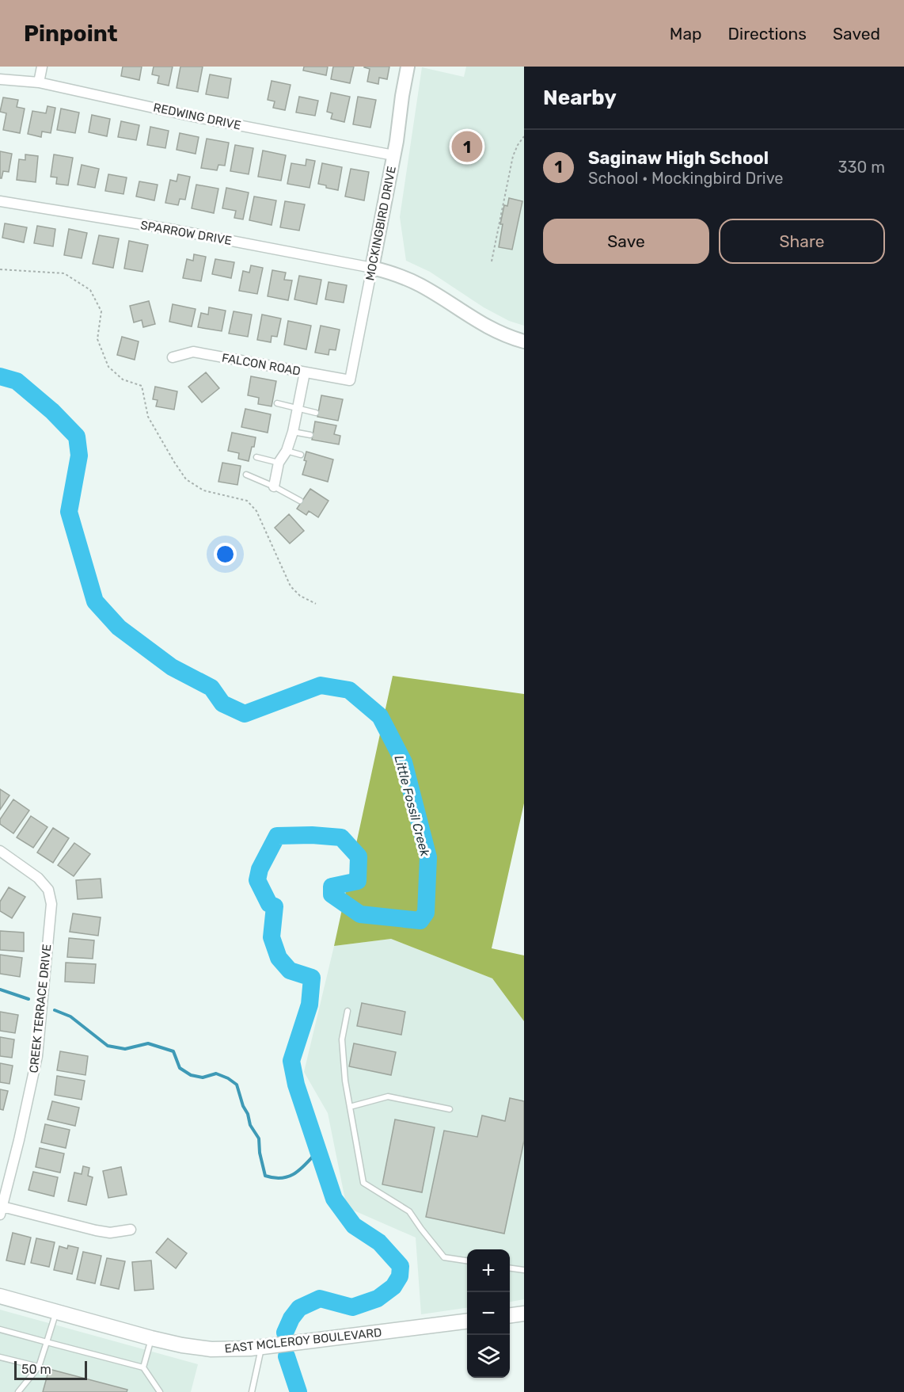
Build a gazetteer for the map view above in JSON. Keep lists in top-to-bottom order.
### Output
{
  "streets": {
    "main road": ["EAST MCLEROY BOULEVARD"],
    "street": [
      "REDWING DRIVE",
      "MOCKINGBIRD DRIVE",
      "SPARROW DRIVE",
      "FALCON ROAD",
      "CREEK TERRACE DRIVE"
    ]
  },
  "crossings": [
    ["REDWING DRIVE", "MOCKINGBIRD DRIVE"],
    ["MOCKINGBIRD DRIVE", "SPARROW DRIVE"],
    ["MOCKINGBIRD DRIVE", "FALCON ROAD"]
  ],
  "water": ["Little Fossil Creek"],
  "scale_bar": "50 m",
  "page": {
    "header": "Pinpoint",
    "nav": ["Map", "Directions", "Saved"],
    "heading": "Nearby",
    "list": [
      {
        "mark": "1",
        "name": "Saginaw High School",
        "note": "School · Mockingbird Drive",
        "value": "330 m"
      }
    ],
    "pins": "1",
    "buttons": ["Save", "Share"],
    "map_buttons": ["+", "−"],
    "scale": "50 m"
  }
}
